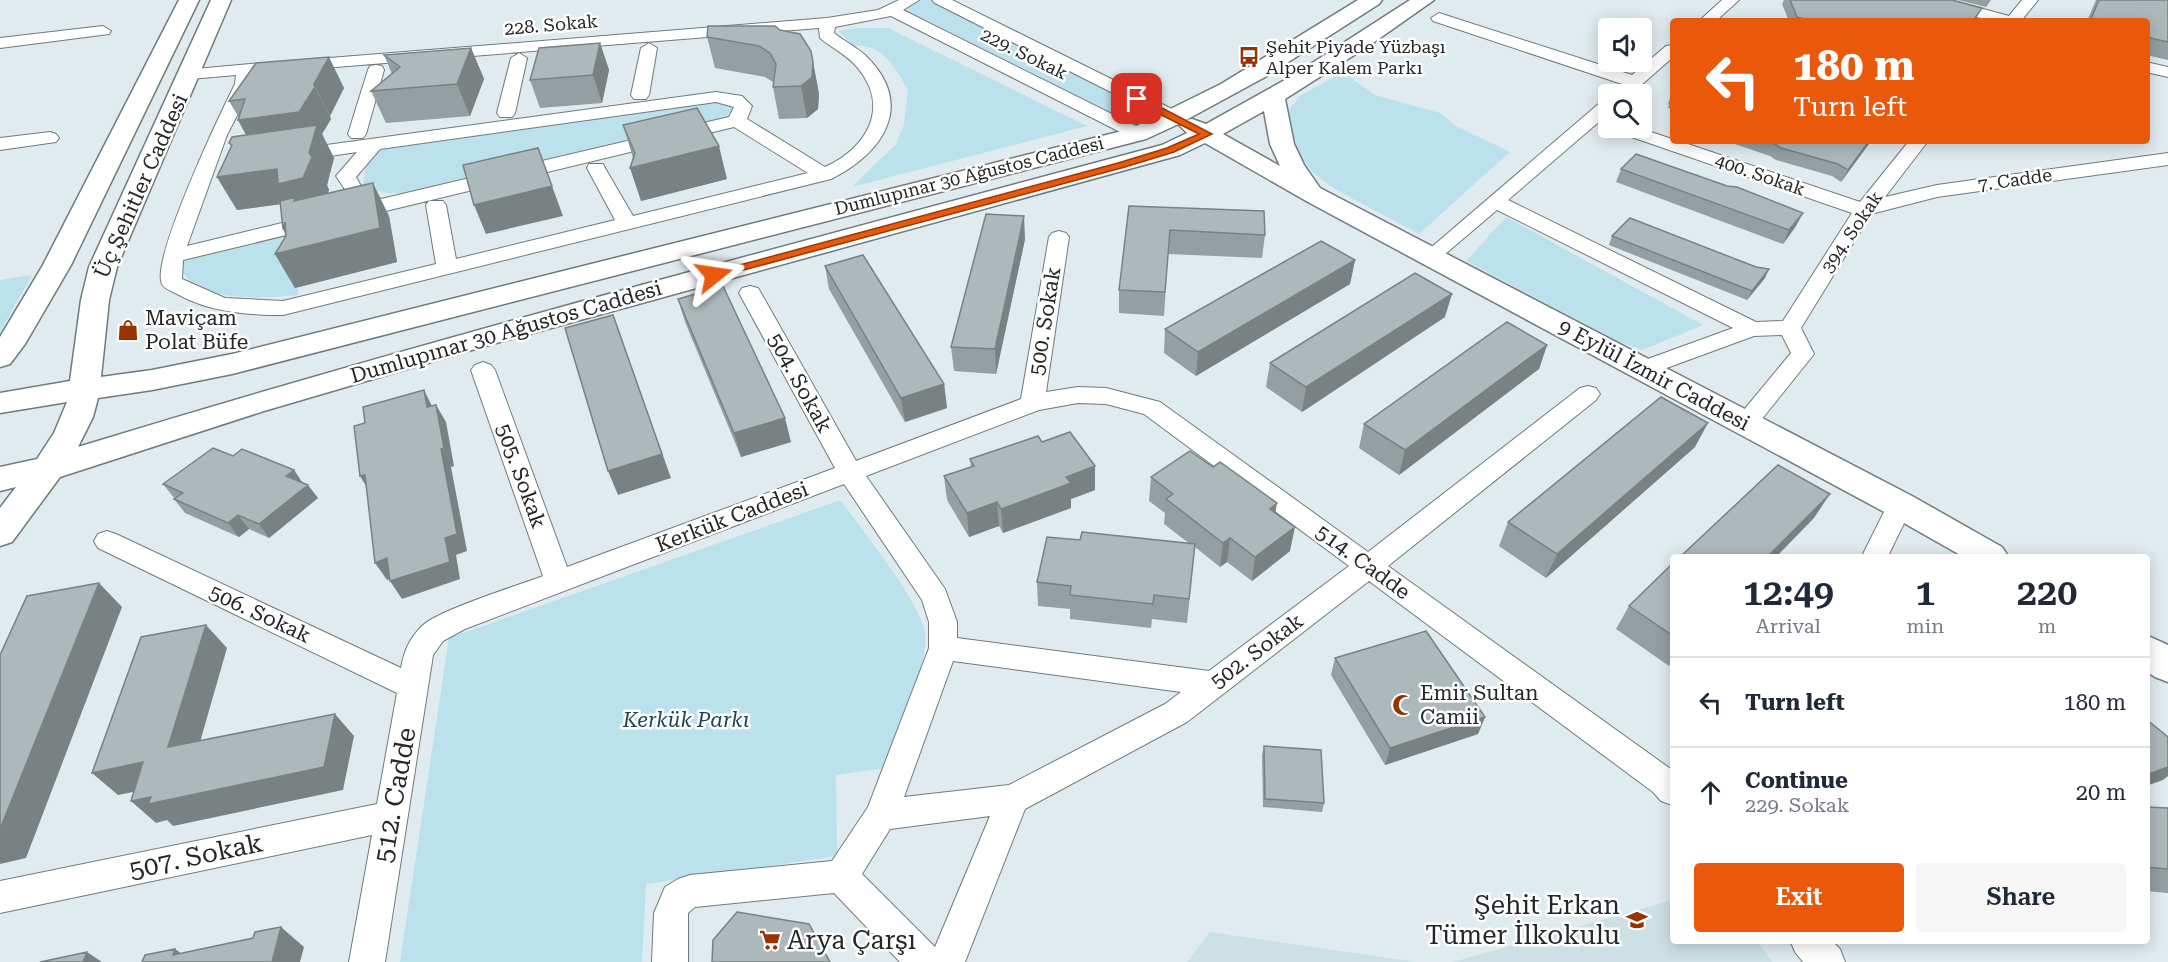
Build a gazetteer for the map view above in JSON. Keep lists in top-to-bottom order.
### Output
{
  "streets": {
    "main road": ["Dumlupınar 30 Ağustos Caddesi", "Üç Şehitler Caddesi", "9 Eylül İzmir Caddesi"],
    "street": [
      "228. Sokak",
      "229. Sokak",
      "400. Sokak",
      "7. Cadde",
      "394. Sokak",
      "500. Sokak",
      "504. Sokak",
      "505. Sokak",
      "Kerkük Caddesi",
      "514. Cadde",
      "506. Sokak",
      "502. Sokak",
      "512. Cadde",
      "507. Sokak"
    ]
  },
  "crossings": [
    ["228. Sokak", "229. Sokak"],
    ["228. Sokak", "Üç Şehitler Caddesi"],
    ["229. Sokak", "Dumlupınar 30 Ağustos Caddesi"],
    ["229. Sokak", "9 Eylül İzmir Caddesi"],
    ["400. Sokak", "7. Cadde"],
    ["400. Sokak", "394. Sokak"],
    ["Dumlupınar 30 Ağustos Caddesi", "Üç Şehitler Caddesi"],
    ["Dumlupınar 30 Ağustos Caddesi", "9 Eylül İzmir Caddesi"],
    ["7. Cadde", "394. Sokak"],
    ["500. Sokak", "Kerkük Caddesi"],
    ["500. Sokak", "514. Cadde"],
    ["504. Sokak", "Kerkük Caddesi"],
    ["505. Sokak", "Kerkük Caddesi"],
    ["Kerkük Caddesi", "514. Cadde"],
    ["Kerkük Caddesi", "512. Cadde"],
    ["514. Cadde", "502. Sokak"],
    ["506. Sokak", "512. Cadde"],
    ["512. Cadde", "507. Sokak"]
  ],
  "parks": ["Kerkük Parkı"],
  "places": {
    "bus stop": ["Şehit Piyade Yüzbaşı Alper Kalem Parkı"],
    "shop": ["Maviçam Polat Büfe"],
    "mosque": ["Emir Sultan Camii"],
    "school or university": ["Şehit Erkan Tümer İlkokulu"],
    "supermarket": ["Arya Çarşı"]
  },
  "page": {
    "turn": ["180 m", "Turn left"],
    "eta": [
      "12:49",
      "Arrival",
      "1",
      "min",
      "220",
      "m"
    ],
    "list": [
      {
        "name": "Turn left",
        "value": "180 m"
      },
      {
        "name": "Continue",
        "note": "229. Sokak",
        "value": "20 m"
      }
    ],
    "buttons": ["Exit", "Share"]
  }
}
